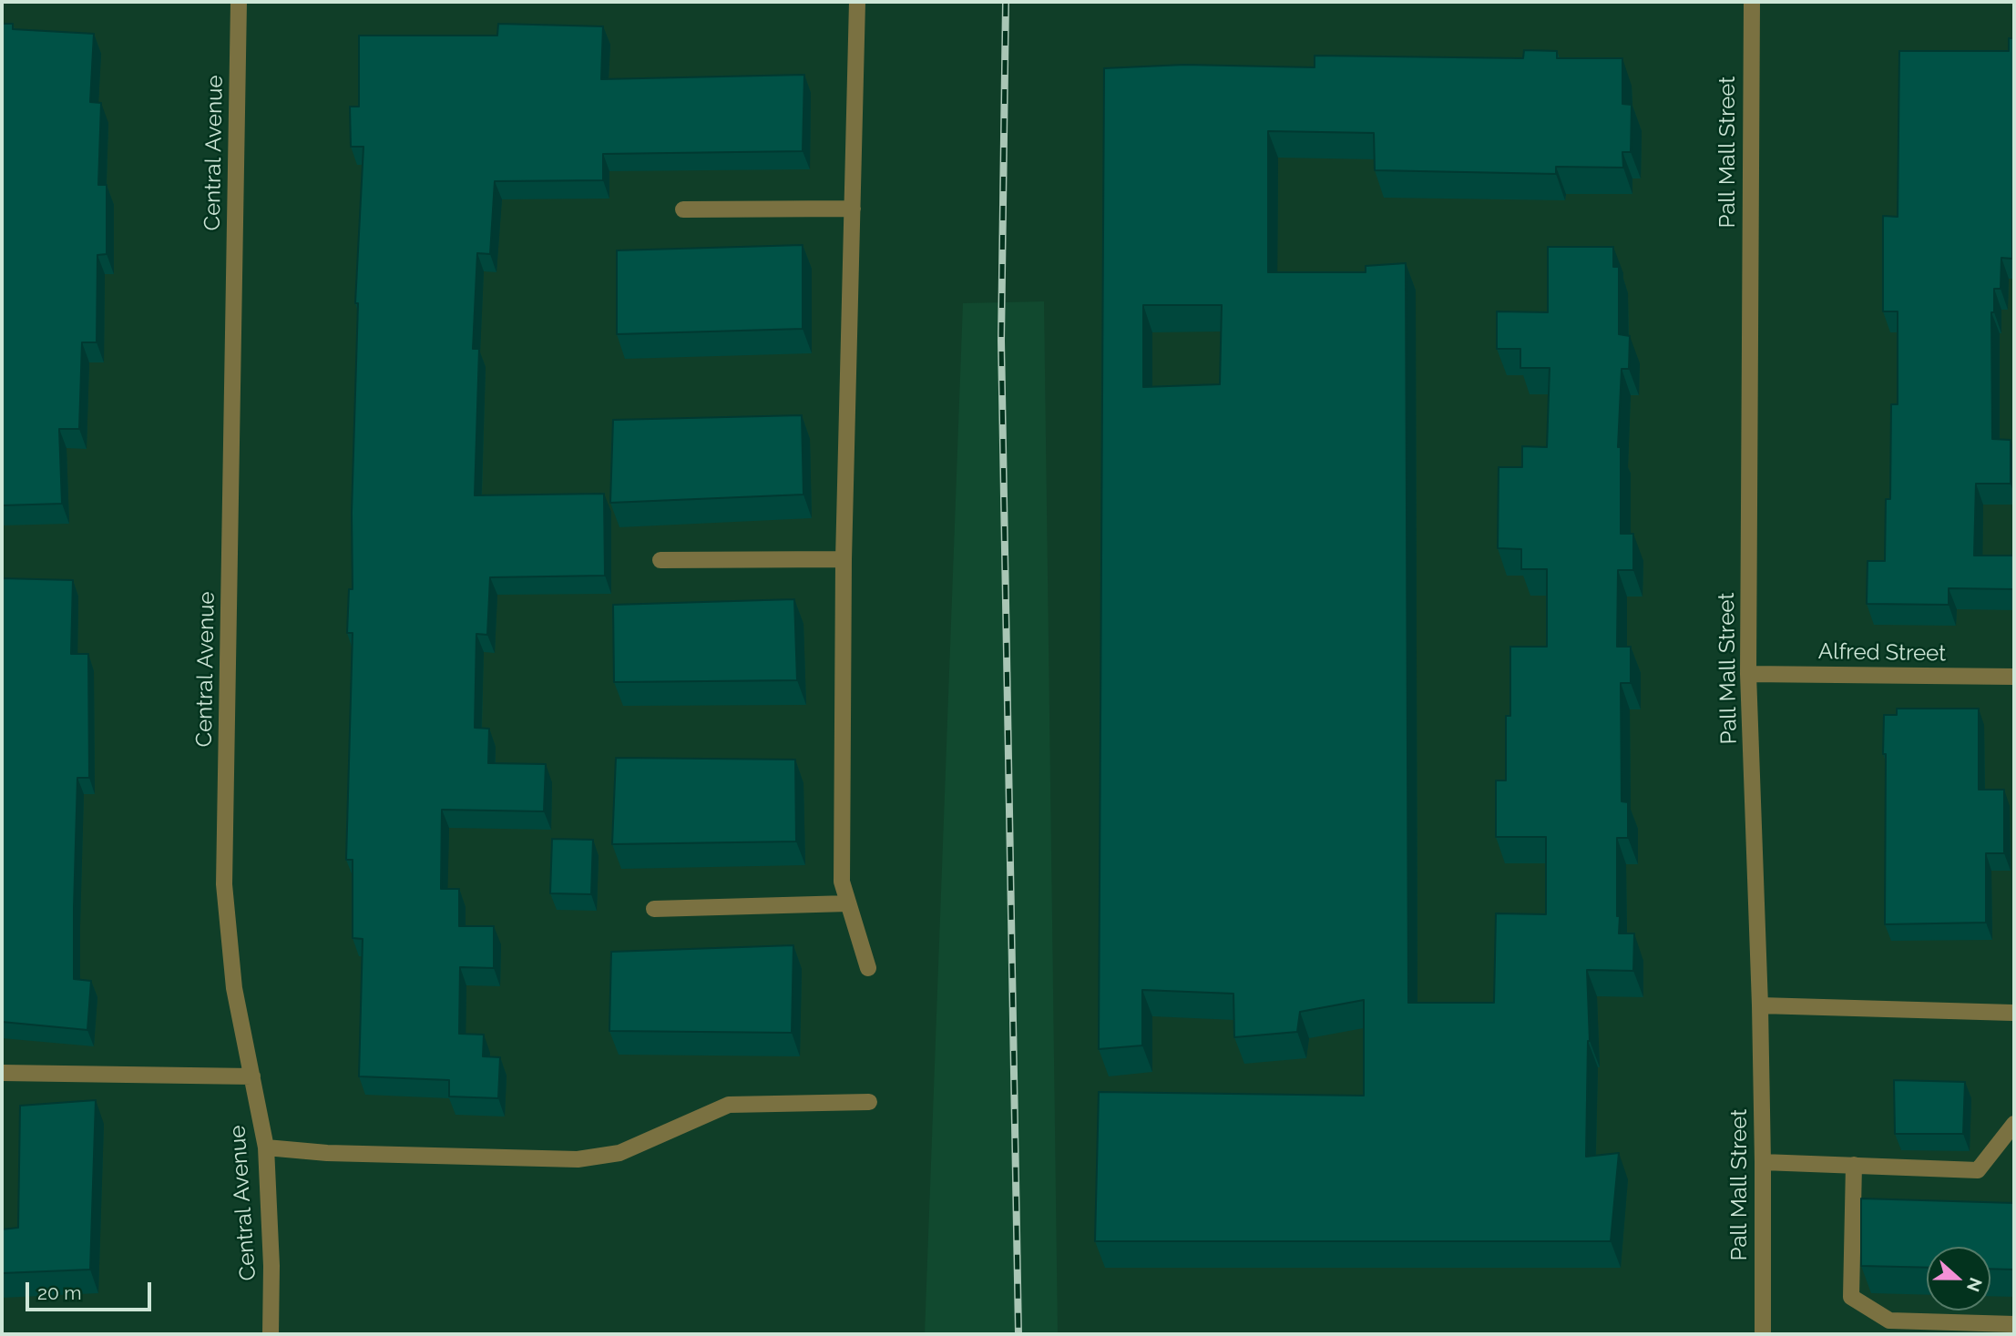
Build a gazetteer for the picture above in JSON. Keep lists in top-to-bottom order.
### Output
{
  "streets": {
    "street": ["Pall Mall Street", "Central Avenue", "Alfred Street"]
  },
  "crossings": [
    ["Pall Mall Street", "Alfred Street"]
  ],
  "scale_bar": "20 m",
  "north": "right"
}
